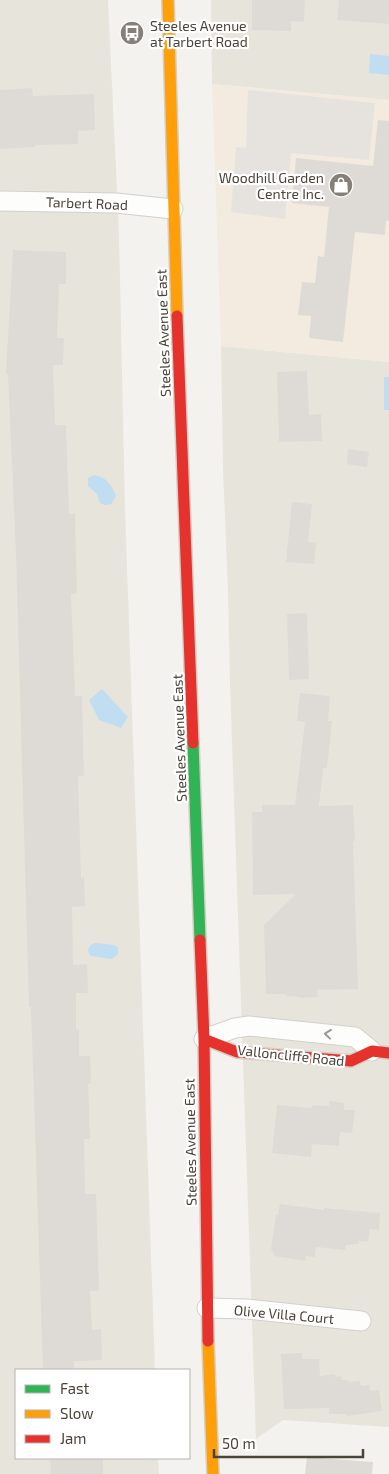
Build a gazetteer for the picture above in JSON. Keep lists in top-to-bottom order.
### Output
{
  "streets": {
    "main road": ["Steeles Avenue East", "Valloncliffe Road"],
    "street": ["Tarbert Road", "Olive Villa Court"]
  },
  "crossings": [
    ["Tarbert Road", "Steeles Avenue East"],
    ["Steeles Avenue East", "Valloncliffe Road"],
    ["Steeles Avenue East", "Olive Villa Court"]
  ],
  "one_way": ["Valloncliffe Road"],
  "places": {
    "bus stop": ["Steeles Avenue at Tarbert Road"],
    "shop": ["Woodhill Garden Centre Inc."]
  },
  "legend": ["Fast", "Slow", "Jam"],
  "scale_bar": "50 m"
}
